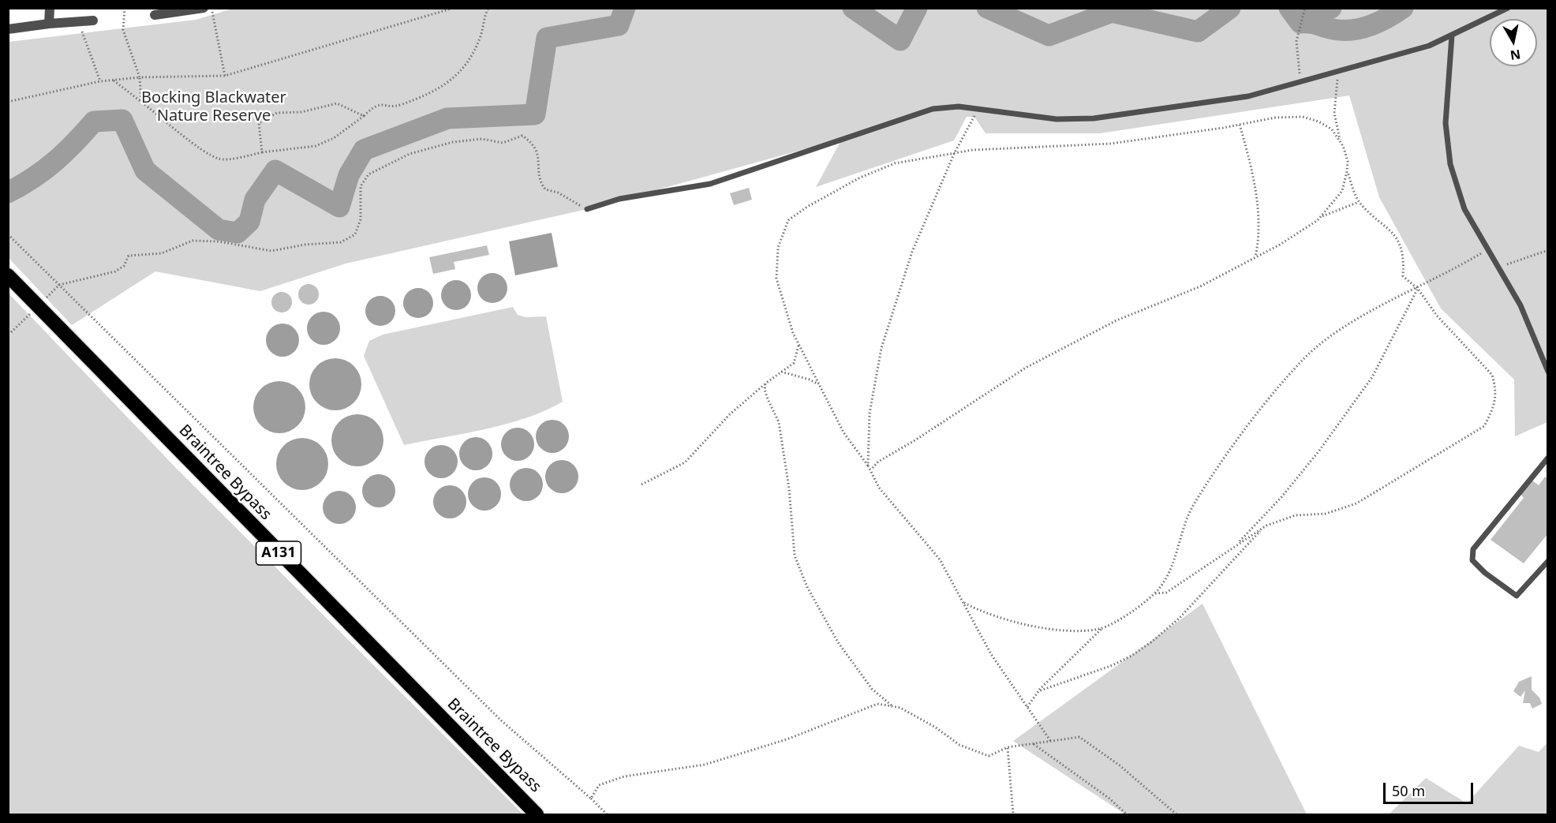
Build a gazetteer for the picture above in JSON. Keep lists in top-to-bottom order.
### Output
{
  "streets": {
    "highway": ["Braintree Bypass", "A131"]
  },
  "parks": ["Bocking Blackwater Nature Reserve"],
  "scale_bar": "50 m",
  "north": "bottom"
}
